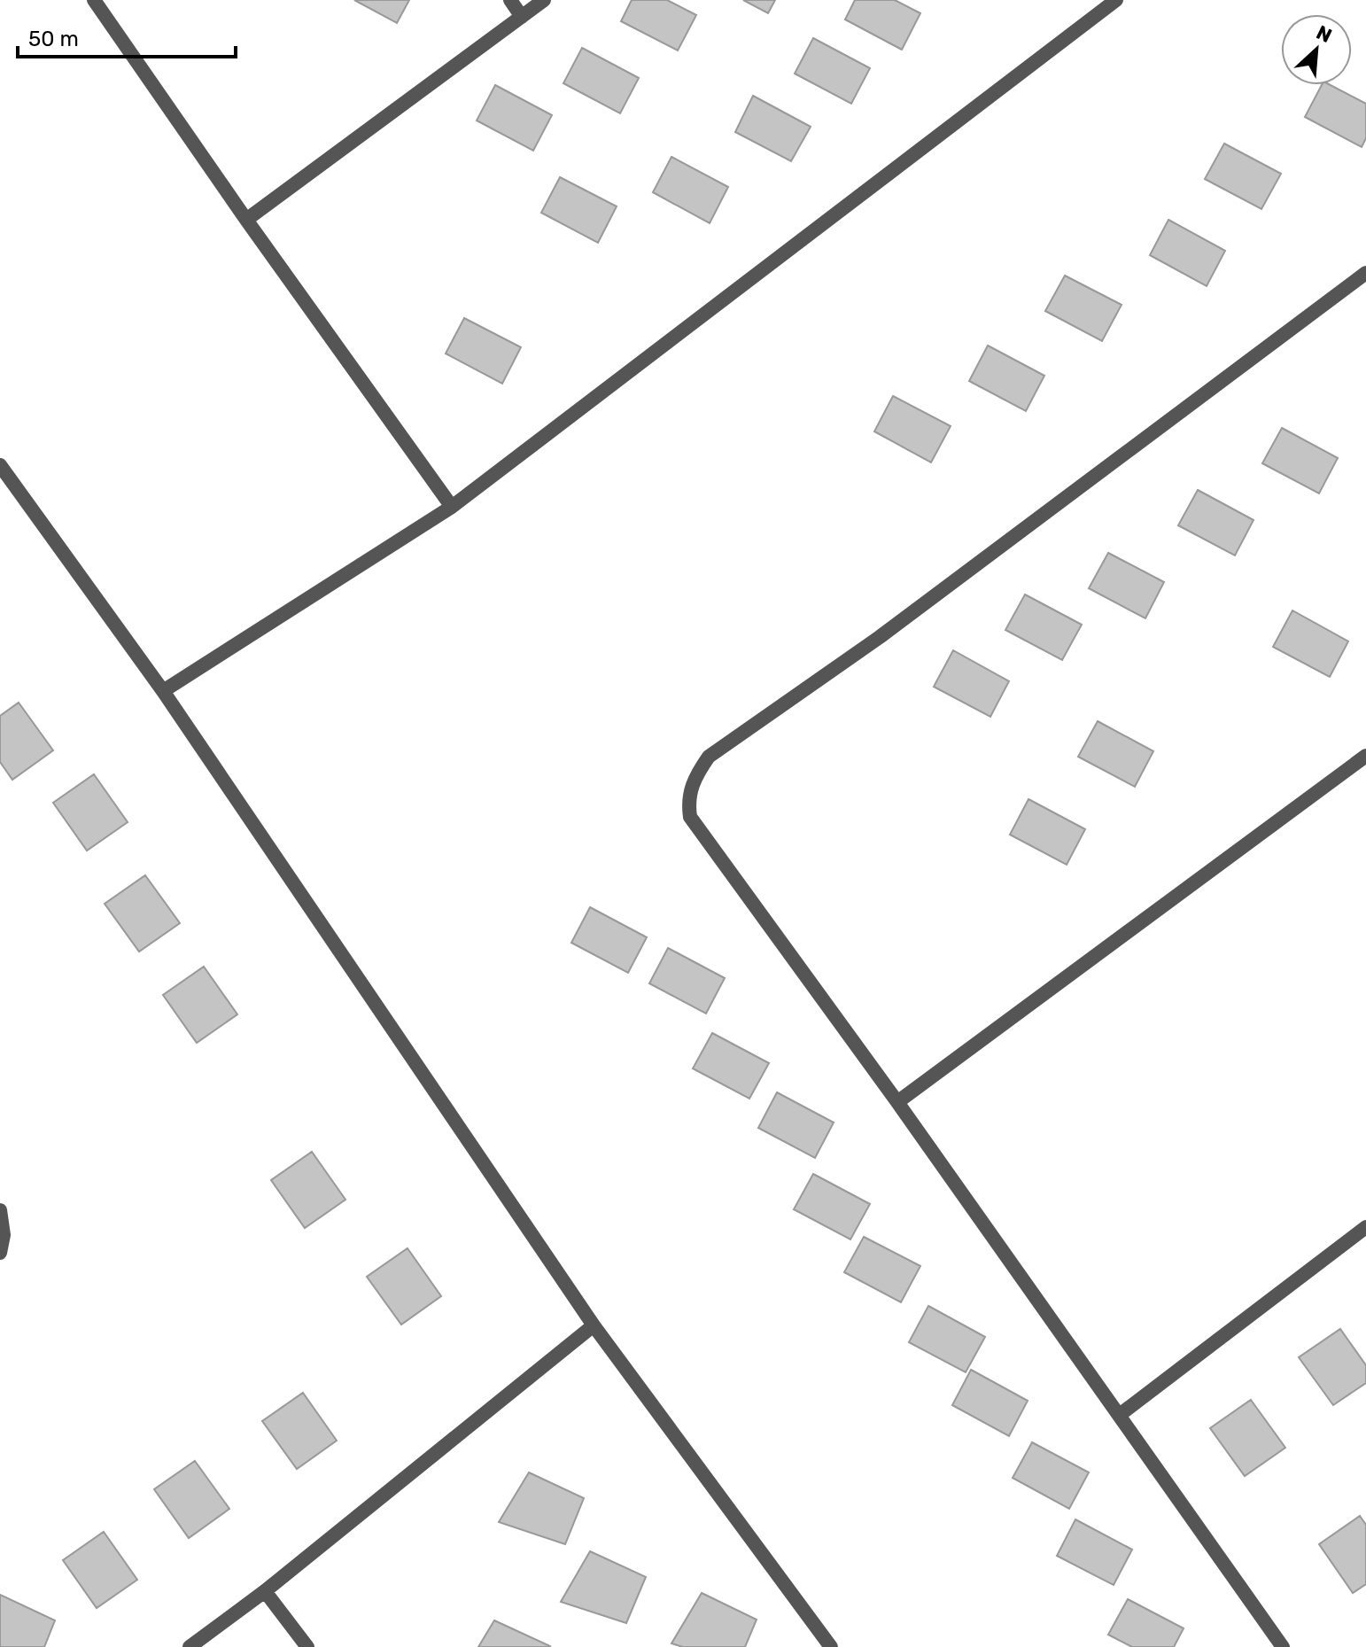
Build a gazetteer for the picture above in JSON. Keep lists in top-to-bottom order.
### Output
{
  "scale_bar": "50 m",
  "north": "top right"
}
